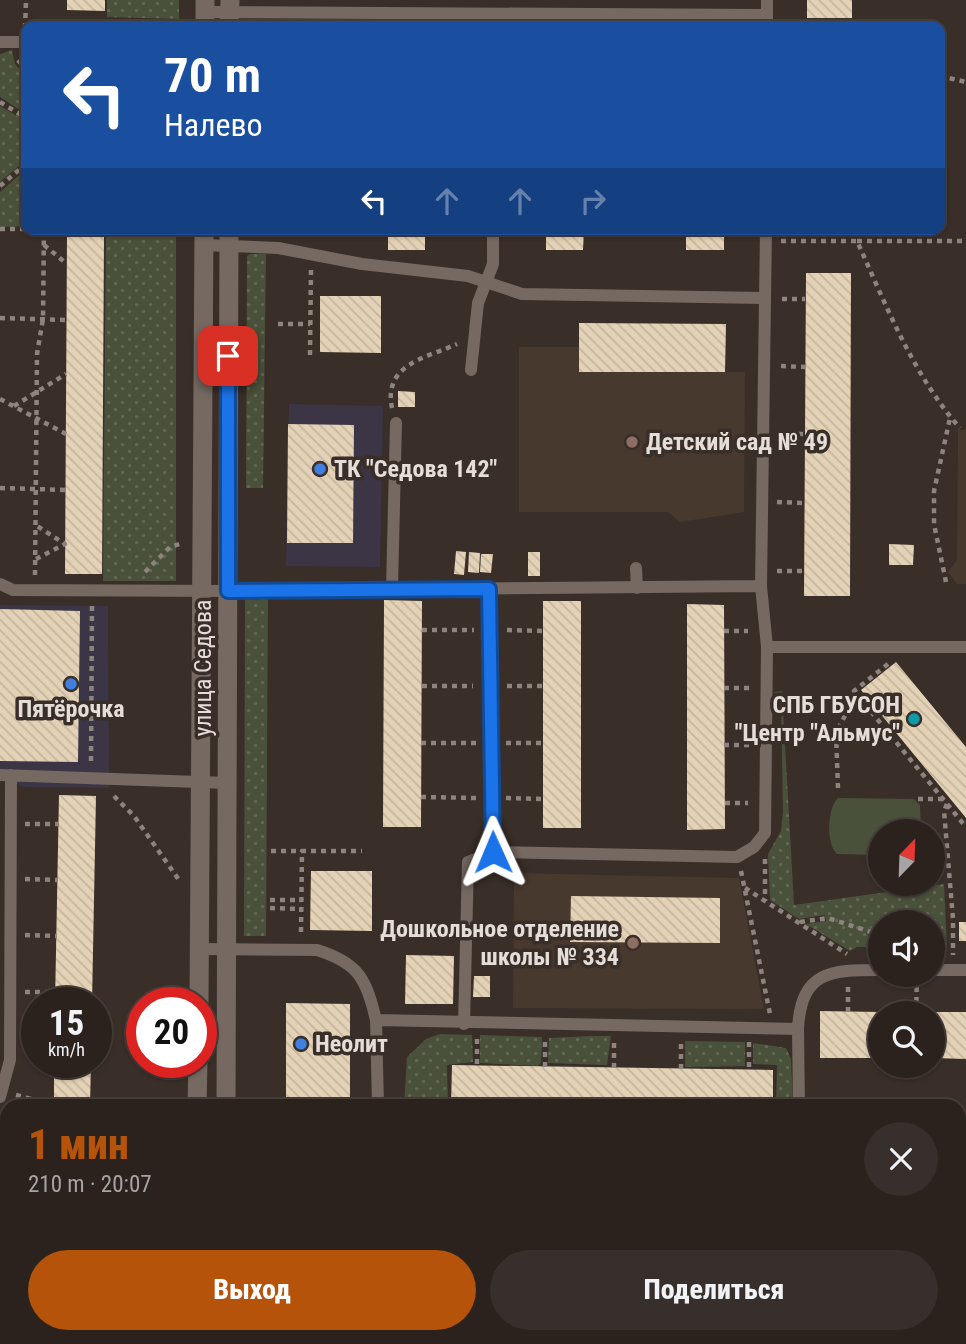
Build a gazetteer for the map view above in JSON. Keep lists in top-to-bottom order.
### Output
{
  "streets": {
    "main road": ["улица Седова"]
  },
  "places": [
    "Детский сад № 49",
    "ТК \"Седова 142\"",
    "Пятёрочка",
    "СПБ ГБУСОН \"Центр \"Альмус\"",
    "Дошкольное отделение школы № 334",
    "Неолит"
  ],
  "north": "top right",
  "page": {
    "turn": ["70 m", "Налево"],
    "speed": "15 km/h",
    "limit": "20",
    "heading": ["1 мин", "210 m · 20:07"],
    "buttons": ["Выход", "Поделиться"]
  }
}
